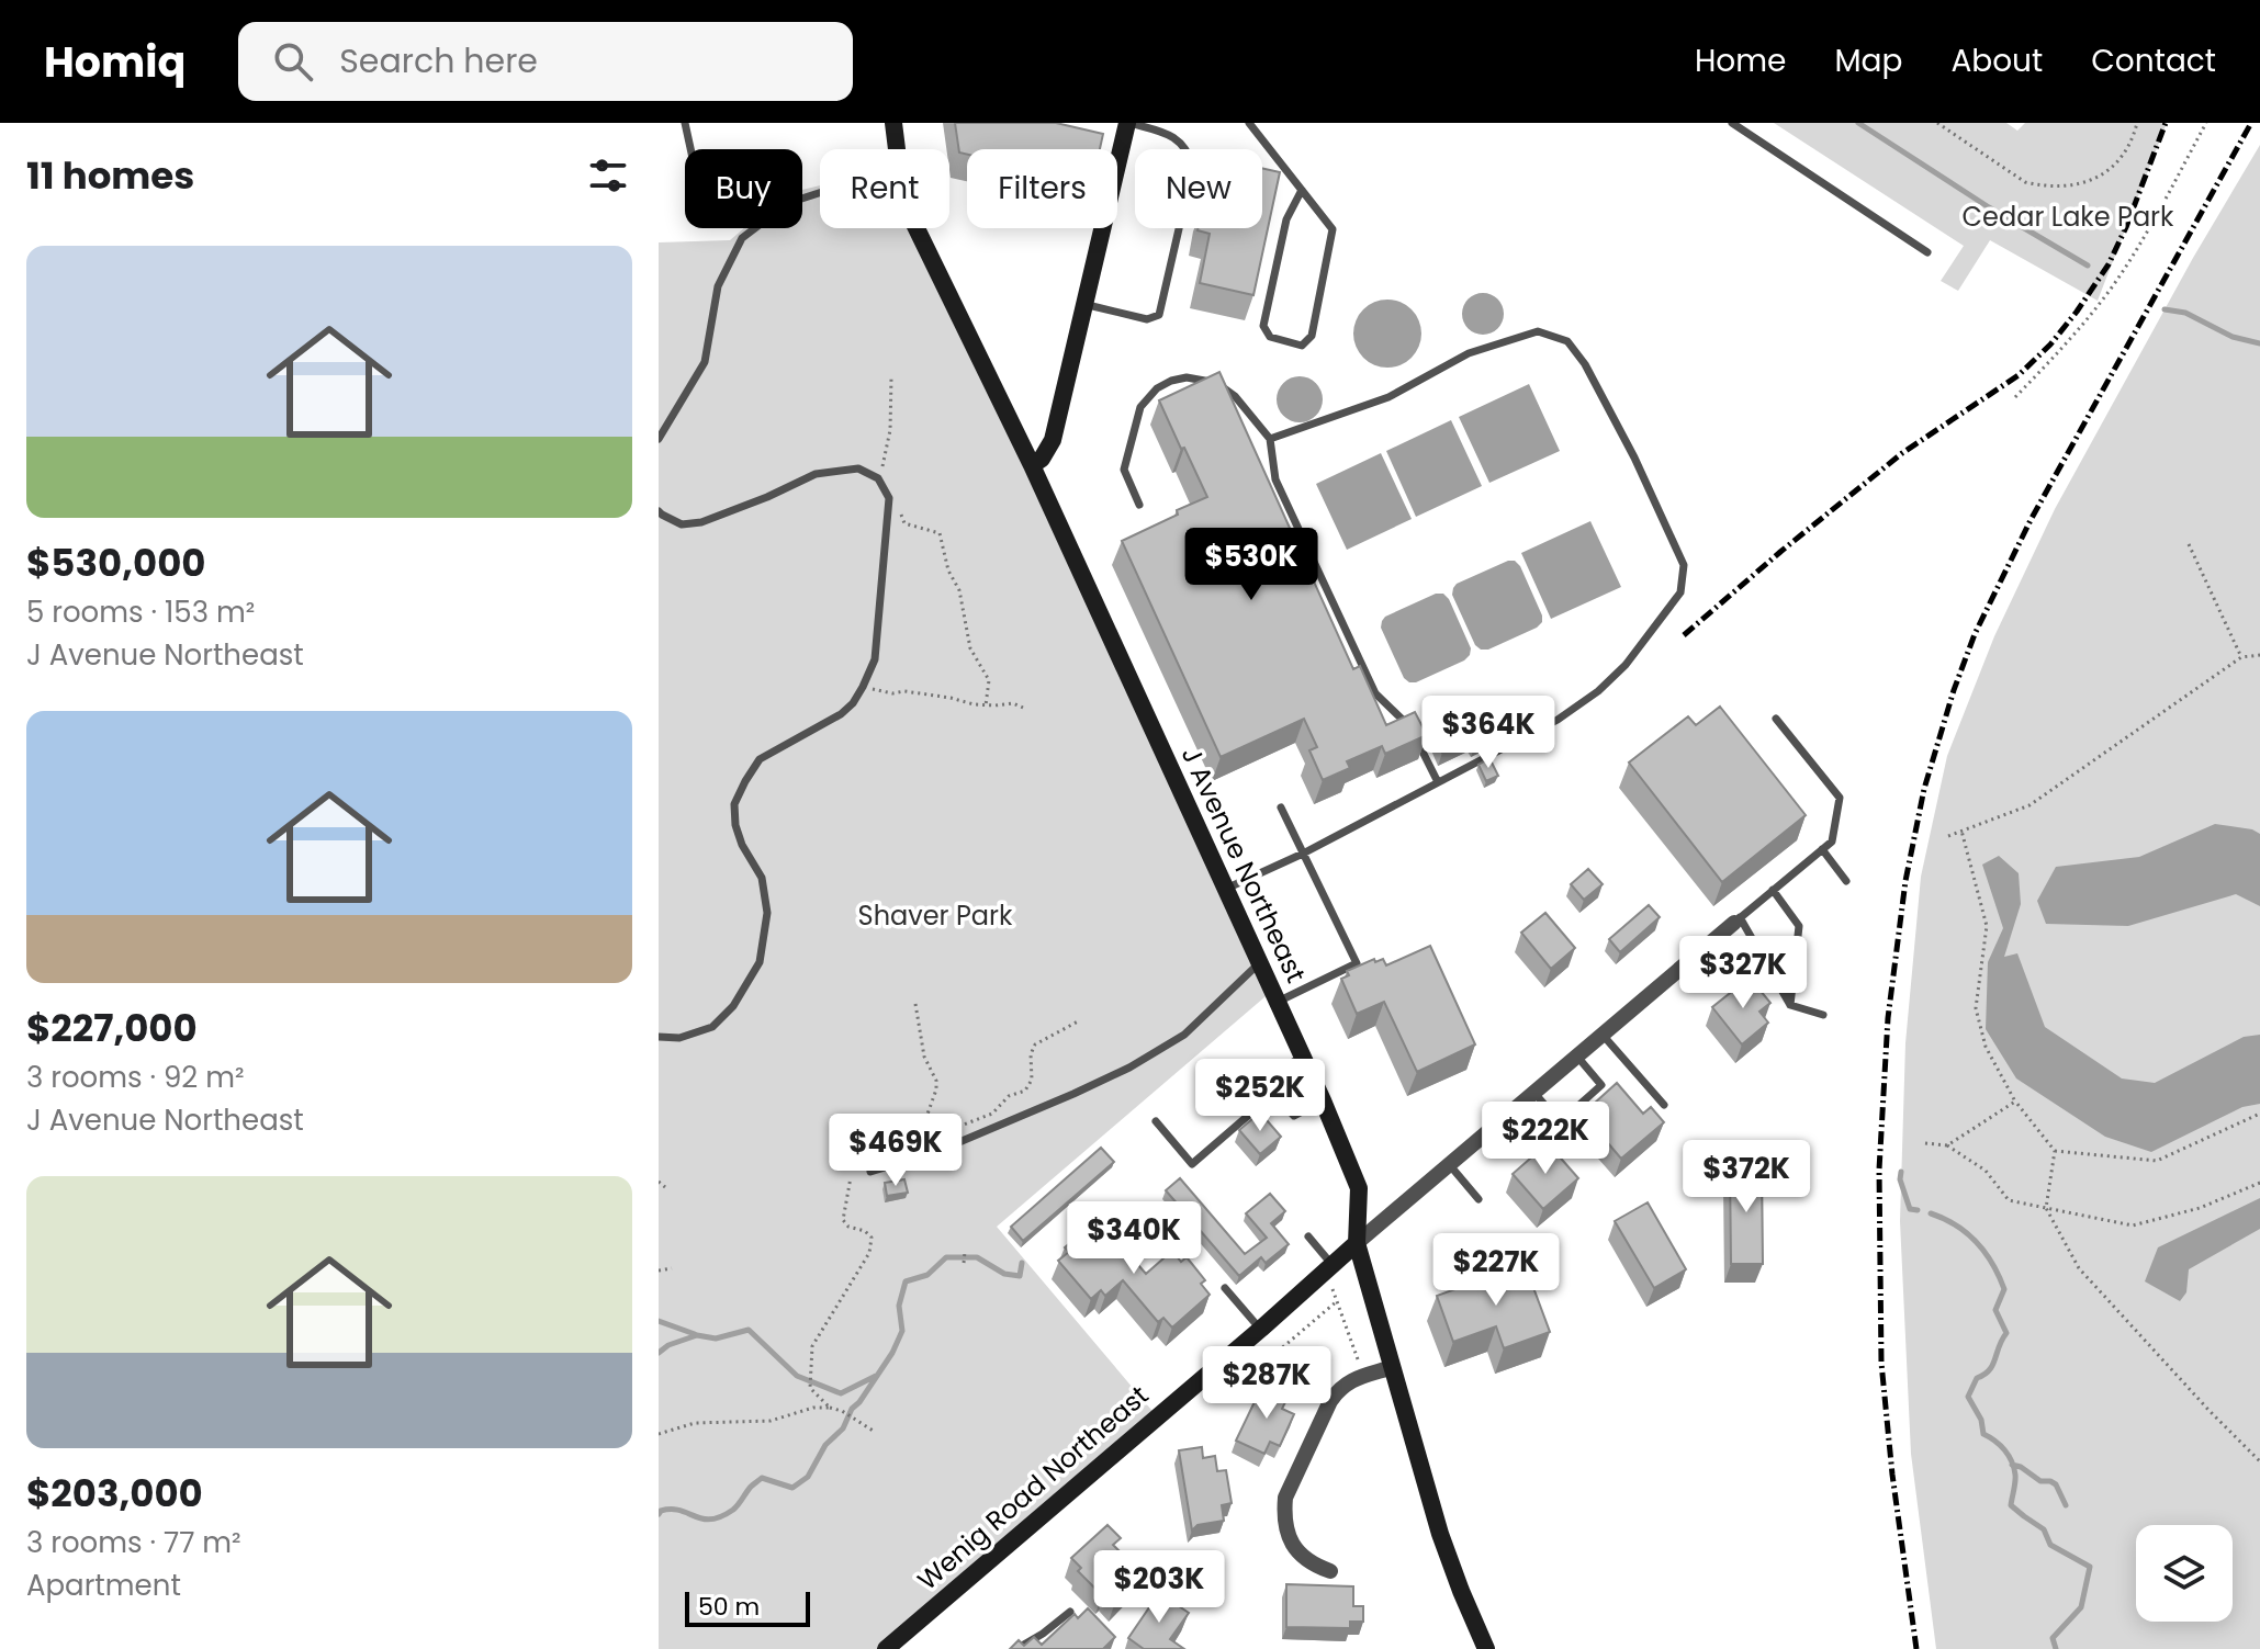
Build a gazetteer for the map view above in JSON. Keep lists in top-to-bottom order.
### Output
{
  "streets": {
    "street": ["J Avenue Northeast", "Wenig Road Northeast"]
  },
  "crossings": [
    ["J Avenue Northeast", "Wenig Road Northeast"]
  ],
  "parks": ["Cedar Lake Park", "Shaver Park"],
  "scale_bar": "50 m",
  "page": {
    "header": "Homiq",
    "search": "Search here",
    "nav": [
      "Home",
      "Map",
      "About",
      "Contact"
    ],
    "heading": "11 homes",
    "chip": [
      "Buy",
      "Rent",
      "Filters",
      "New"
    ],
    "list": [
      {
        "name": "$530,000",
        "note": "5 rooms · 153 m² · J Avenue Northeast"
      },
      {
        "name": "$227,000",
        "note": "3 rooms · 92 m² · J Avenue Northeast"
      },
      {
        "name": "$203,000",
        "note": "3 rooms · 77 m² · Apartment"
      }
    ],
    "price": [
      "$530K",
      "$364K",
      "$327K",
      "$252K",
      "$222K",
      "$469K",
      "$372K",
      "$340K",
      "$227K",
      "$287K",
      "$203K"
    ],
    "scale": "50 m"
  }
}
